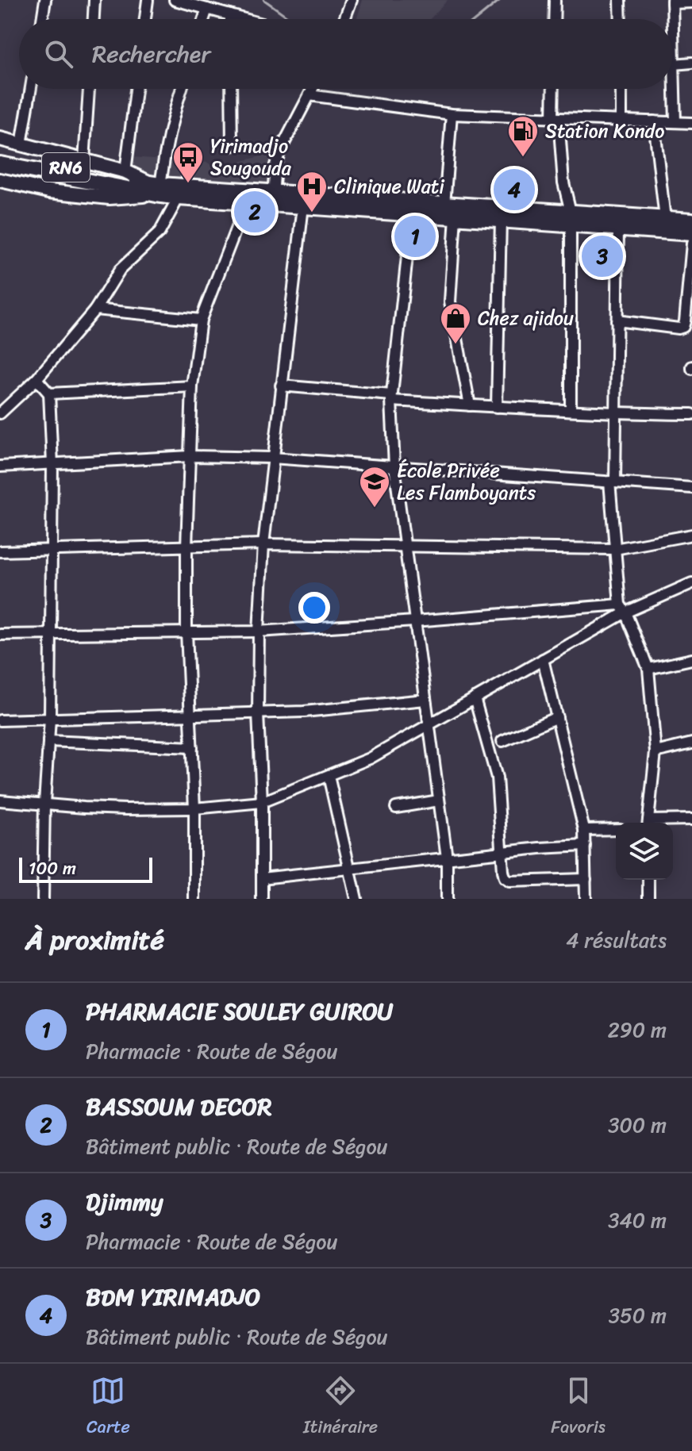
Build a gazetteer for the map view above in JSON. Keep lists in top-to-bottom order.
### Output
{
  "streets": {
    "highway": ["RN6"]
  },
  "places": {
    "fuel station": ["Station Kondo"],
    "bus stop": ["Yirimadjo Sougouda"],
    "hospital": ["Clinique Wati"],
    "shop": ["Chez ajidou"],
    "school or university": ["École Privée Les Flamboyants"]
  },
  "scale_bar": "100 m",
  "page": {
    "search": "Rechercher",
    "pins": [
      "4",
      "2",
      "1",
      "3"
    ],
    "scale": "100 m",
    "heading": ["À proximité", "4 résultats"],
    "list": [
      {
        "mark": "1",
        "name": "PHARMACIE SOULEY GUIROU",
        "note": "Pharmacie · Route de Ségou",
        "value": "290 m"
      },
      {
        "mark": "2",
        "name": "BASSOUM DECOR",
        "note": "Bâtiment public · Route de Ségou",
        "value": "300 m"
      },
      {
        "mark": "3",
        "name": "Djimmy",
        "note": "Pharmacie · Route de Ségou",
        "value": "340 m"
      },
      {
        "mark": "4",
        "name": "BDM YIRIMADJO",
        "note": "Bâtiment public · Route de Ségou",
        "value": "350 m"
      }
    ],
    "nav": ["Carte", "Itinéraire", "Favoris"]
  }
}
